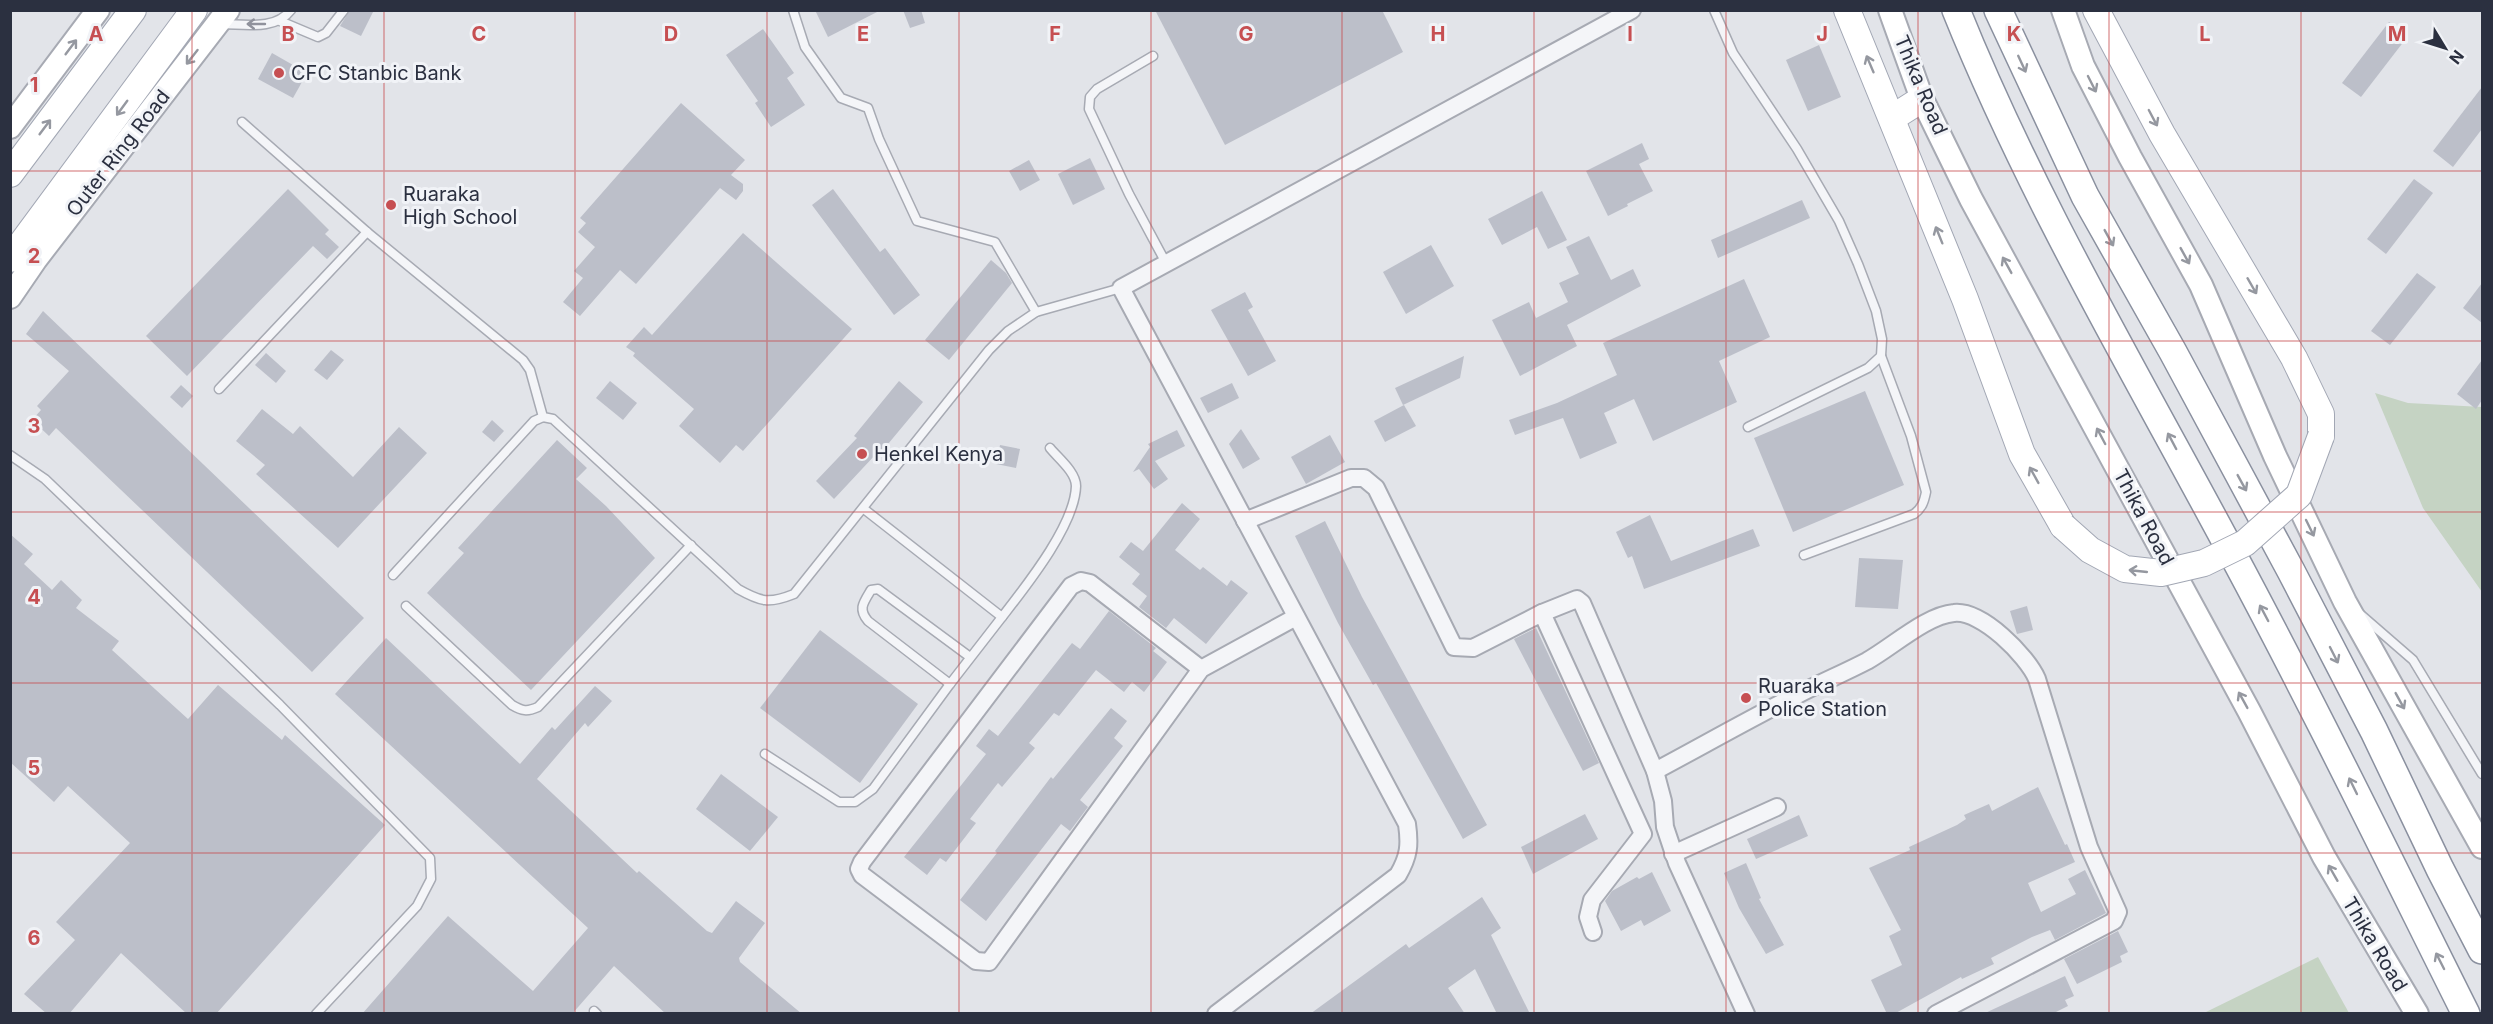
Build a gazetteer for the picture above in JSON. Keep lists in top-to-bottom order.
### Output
{
  "streets": {
    "main road": ["Thika Road", "Outer Ring Road"]
  },
  "places": [
    "CFC Stanbic Bank",
    "Ruaraka High School",
    "Henkel Kenya",
    "Ruaraka Police Station"
  ],
  "north": "bottom right",
  "grid": {
    "columns": [
      "A",
      "B",
      "C",
      "D",
      "E",
      "F",
      "G",
      "H",
      "I",
      "J",
      "K",
      "L",
      "M"
    ],
    "rows": [
      "1",
      "2",
      "3",
      "4",
      "5",
      "6"
    ]
  }
}
